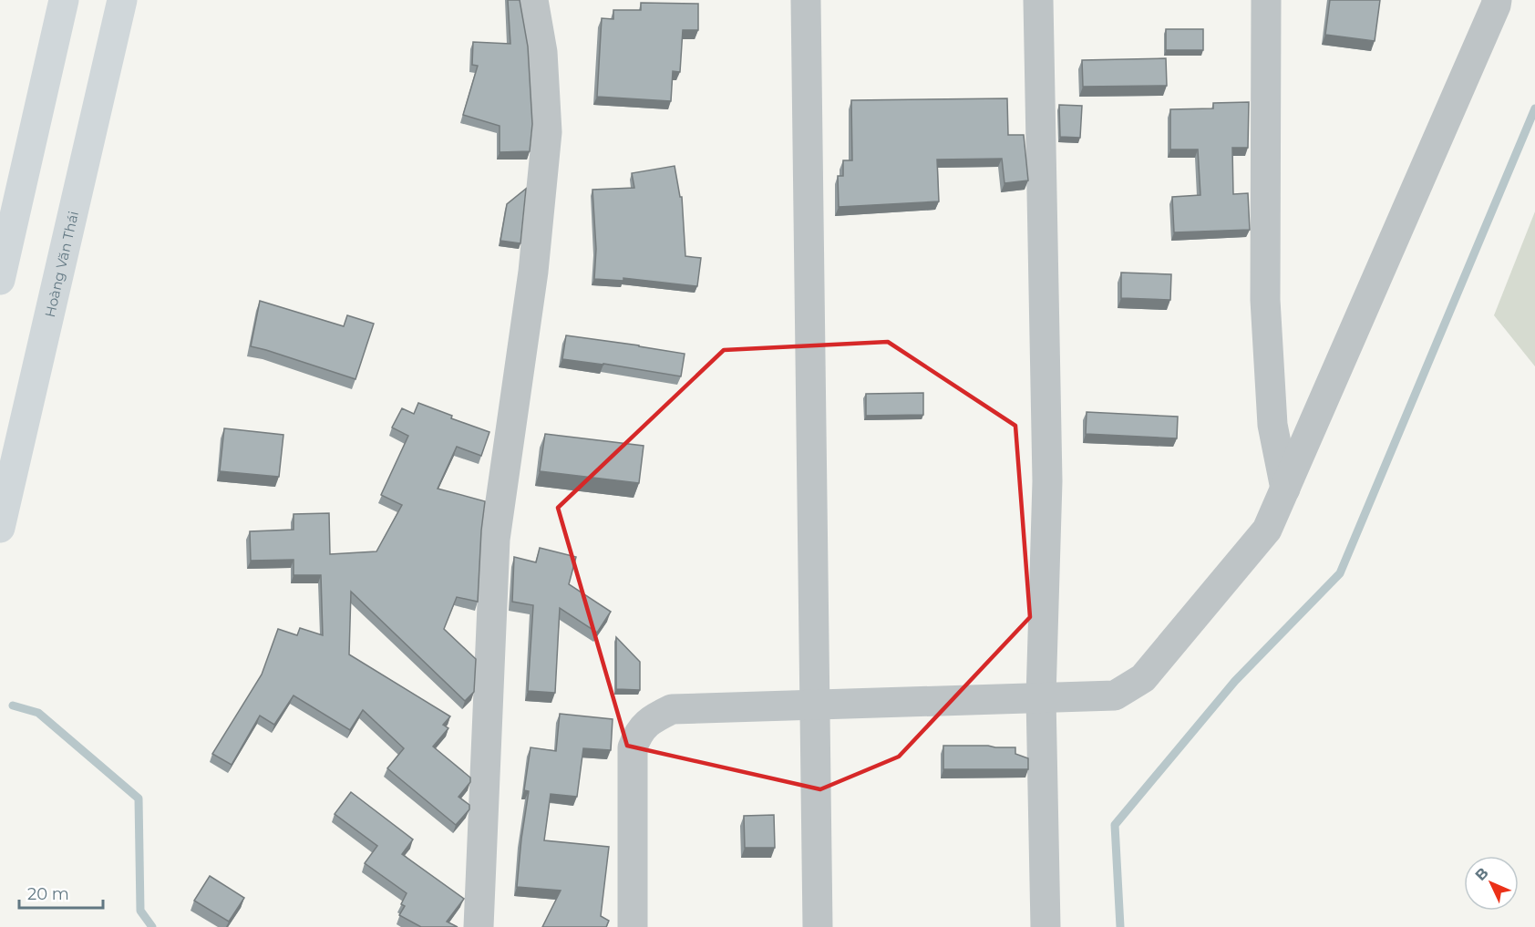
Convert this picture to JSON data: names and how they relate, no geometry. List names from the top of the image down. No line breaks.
{"streets":{"main road":["Hoàng Văn Thái"]},"scale_bar":"20 m","north":"top left"}
